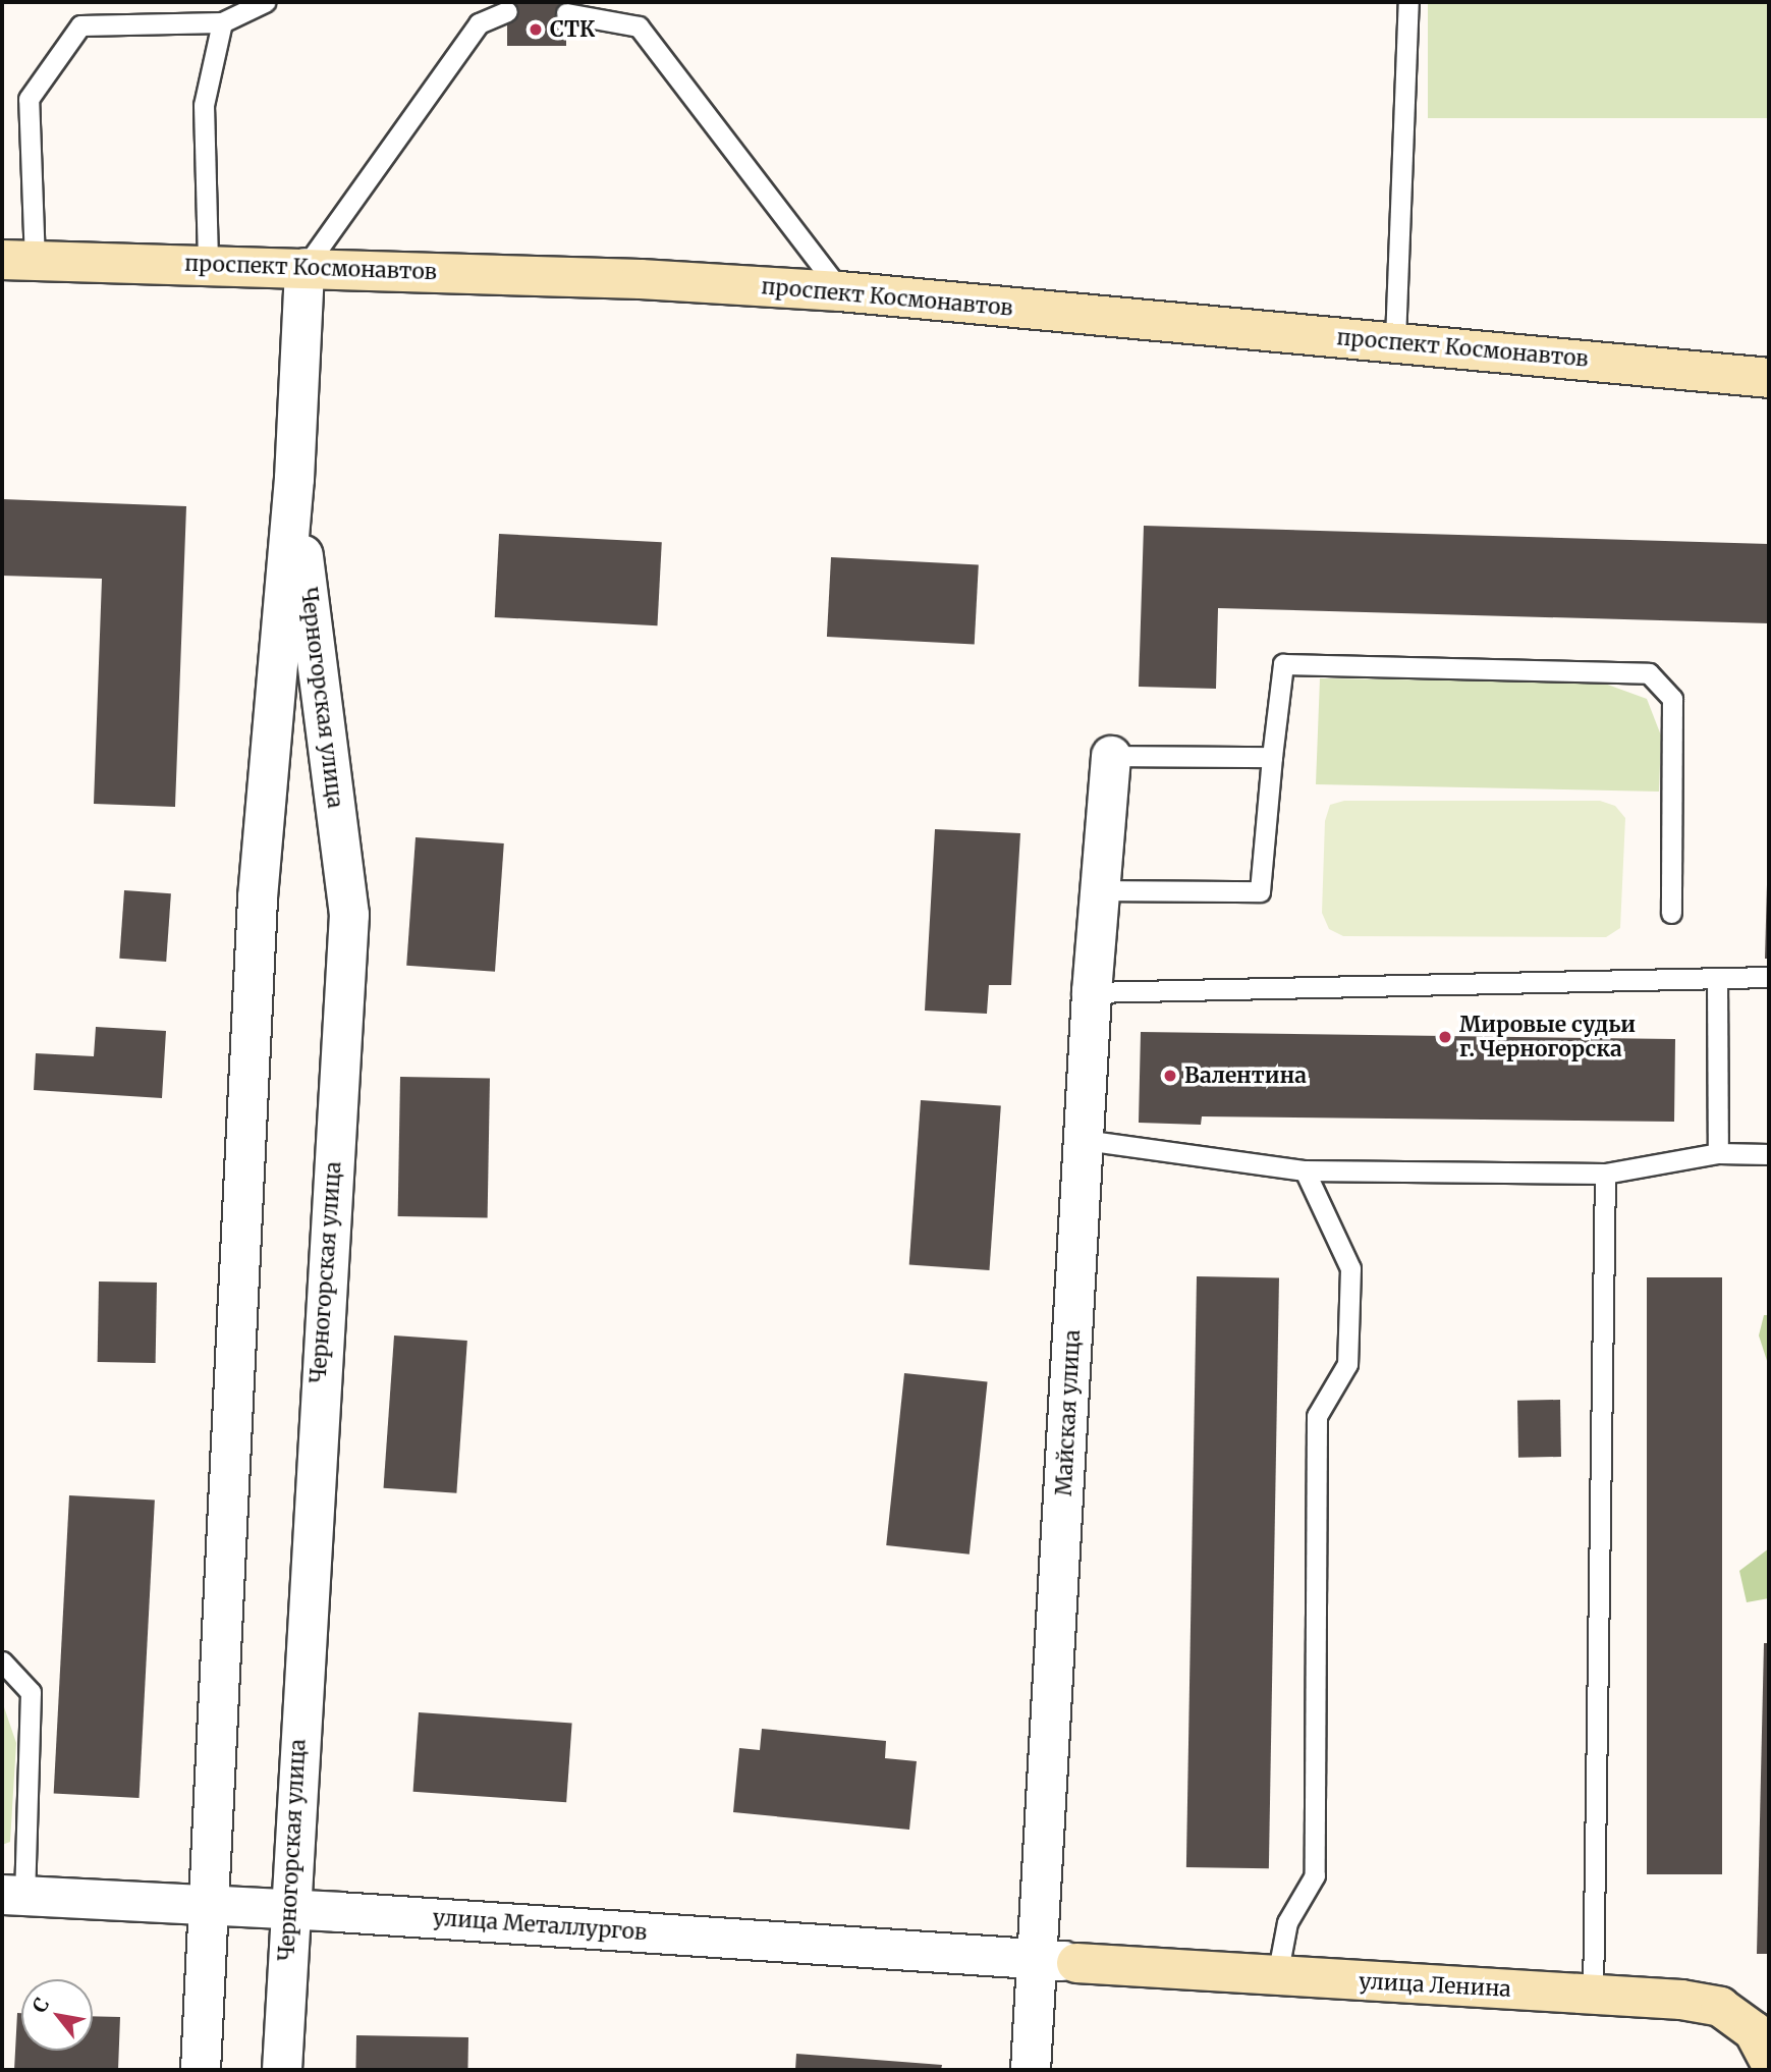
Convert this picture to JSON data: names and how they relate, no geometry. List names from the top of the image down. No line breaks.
{"streets":{"main road":["проспект Космонавтов","улица Ленина"],"street":["Черногорская улица","Майская улица","улица Металлургов"]},"crossings":[["проспект Космонавтов","Черногорская улица"],["Черногорская улица","улица Металлургов"],["Майская улица","улица Металлургов"],["улица Металлургов","улица Ленина"]],"places":["СТК","Мировые судьи г. Черногорска","Валентина"],"north":"top left"}
